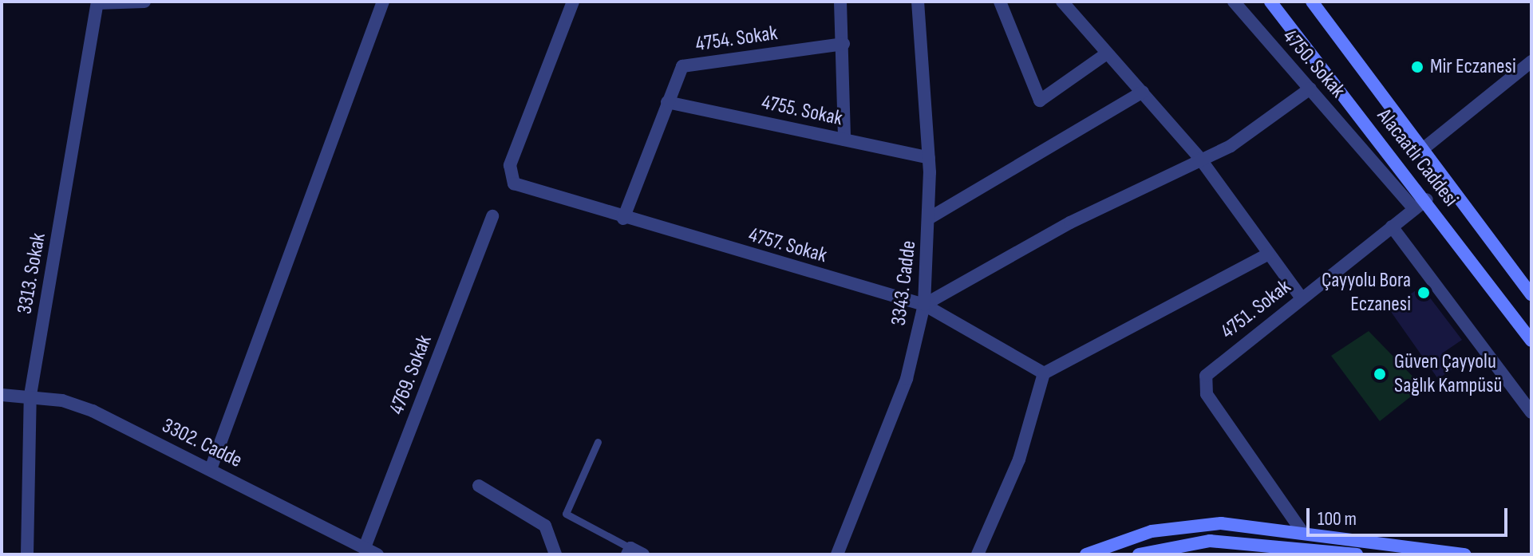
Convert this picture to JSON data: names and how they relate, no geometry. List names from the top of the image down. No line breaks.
{"streets":{"main road":["Alacaatlı Caddesi"],"street":["4754. Sokak","4750. Sokak","4755. Sokak","4757. Sokak","3313. Sokak","3343. Cadde","4751. Sokak","4769. Sokak","3302. Cadde"]},"crossings":[["4754. Sokak","4755. Sokak"],["4754. Sokak","4757. Sokak"],["4750. Sokak","4751. Sokak"],["4755. Sokak","3343. Cadde"],["Alacaatlı Caddesi","4751. Sokak"],["4757. Sokak","3343. Cadde"],["3313. Sokak","3302. Cadde"],["4769. Sokak","3302. Cadde"]],"places":["Mir Eczanesi","Çayyolu Bora Eczanesi","Güven Çayyolu Sağlık Kampüsü"],"scale_bar":"100 m"}
